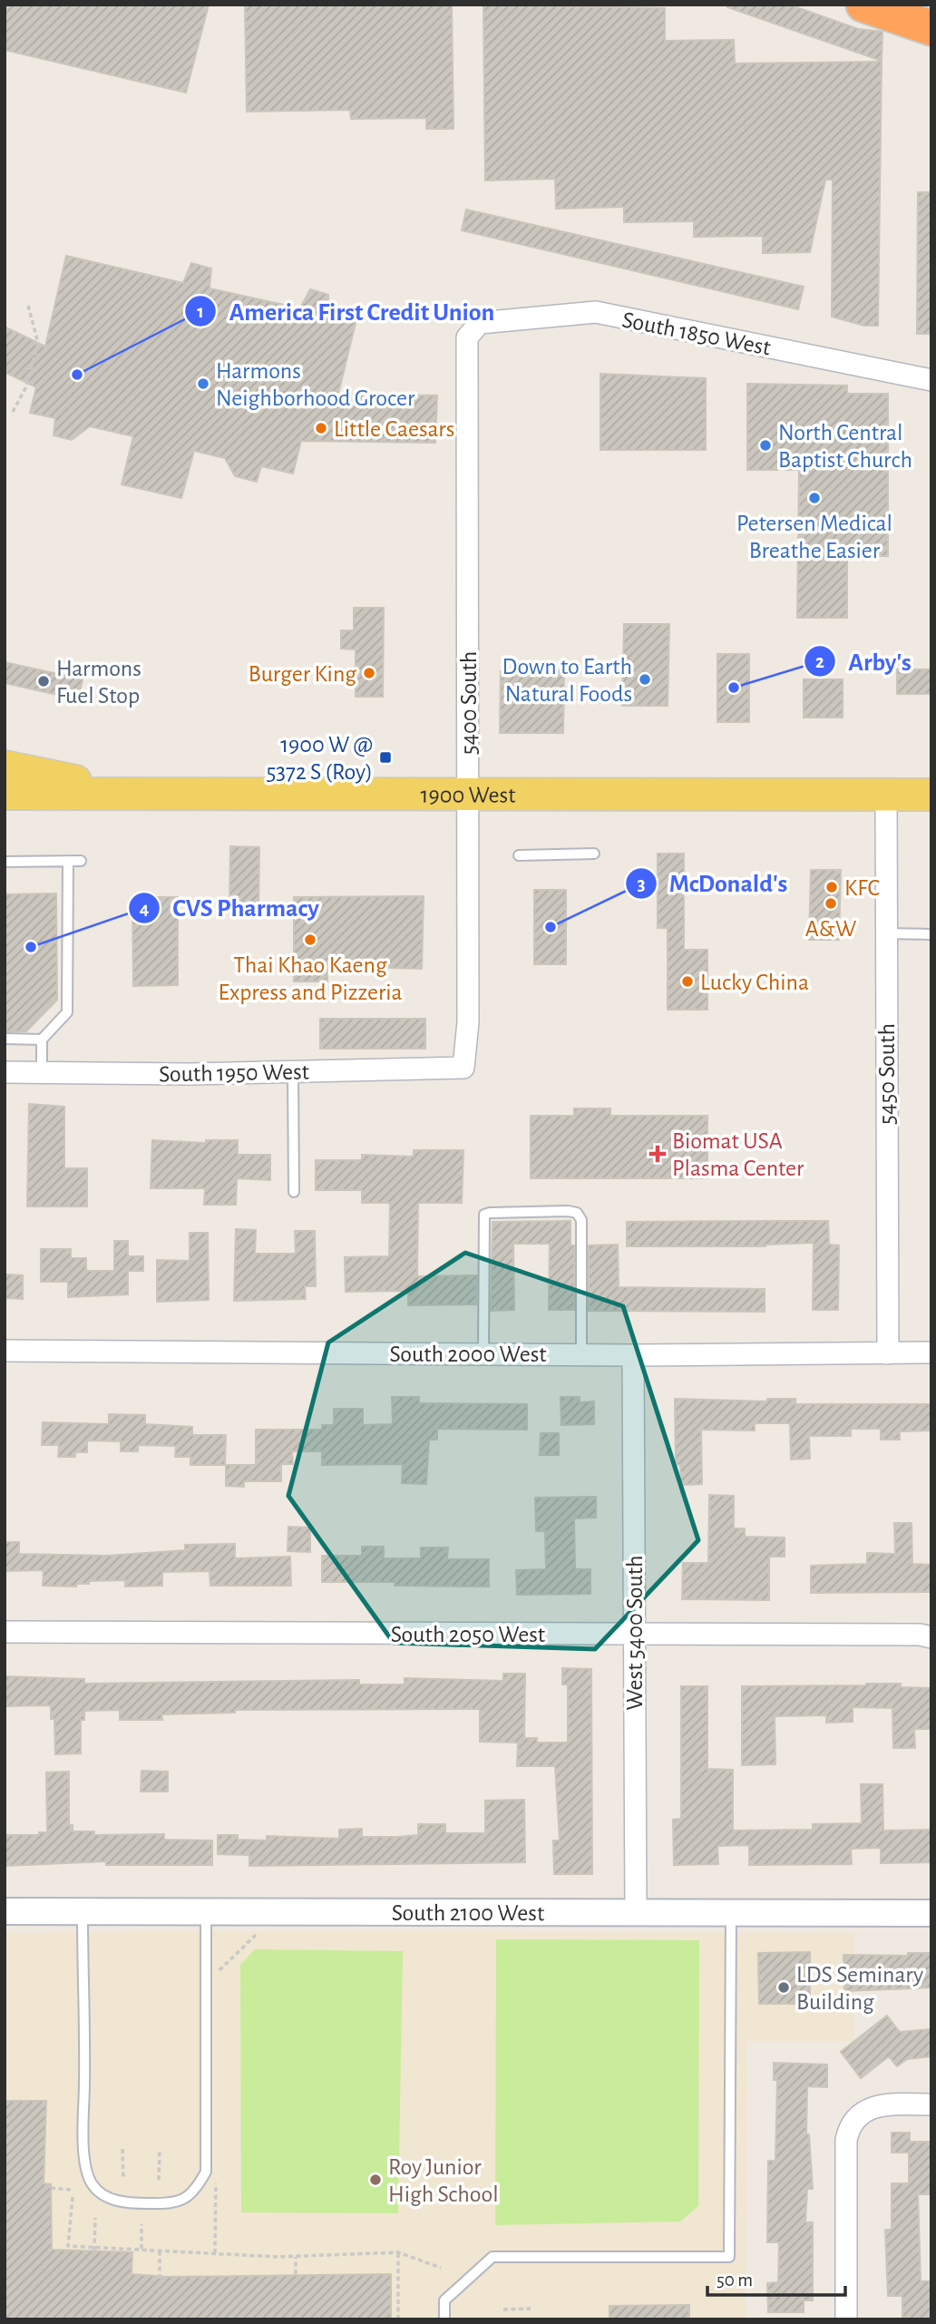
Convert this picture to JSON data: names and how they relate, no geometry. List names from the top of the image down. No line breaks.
{"streets":{"main road":["1900 West"],"street":["South 1850 West","5400 South","South 1950 West","5450 South","South 2000 West","West 5400 South","South 2050 West","South 2100 West"]},"crossings":[["South 1850 West","5400 South"],["5400 South","1900 West"],["5400 South","South 1950 West"],["1900 West","5450 South"],["5450 South","South 2000 West"],["South 2000 West","West 5400 South"],["West 5400 South","South 2050 West"],["West 5400 South","South 2100 West"]],"places":{"other":["America First Credit Union","Harmons Neighborhood Grocer","Little Caesars","North Central Baptist Church","Petersen Medical Breathe Easier","Burger King","Down to Earth Natural Foods","Harmons Fuel Stop","Arby's","KFC","A&W","McDonald's","Thai Khao Kaeng Express and Pizzeria","CVS Pharmacy","Lucky China","LDS Seminary Building","Roy Junior High School"],"transit":["1900 W @ 5372 S (Roy)"],"health":["Biomat USA Plasma Center"]},"scale_bar":"50 m"}
